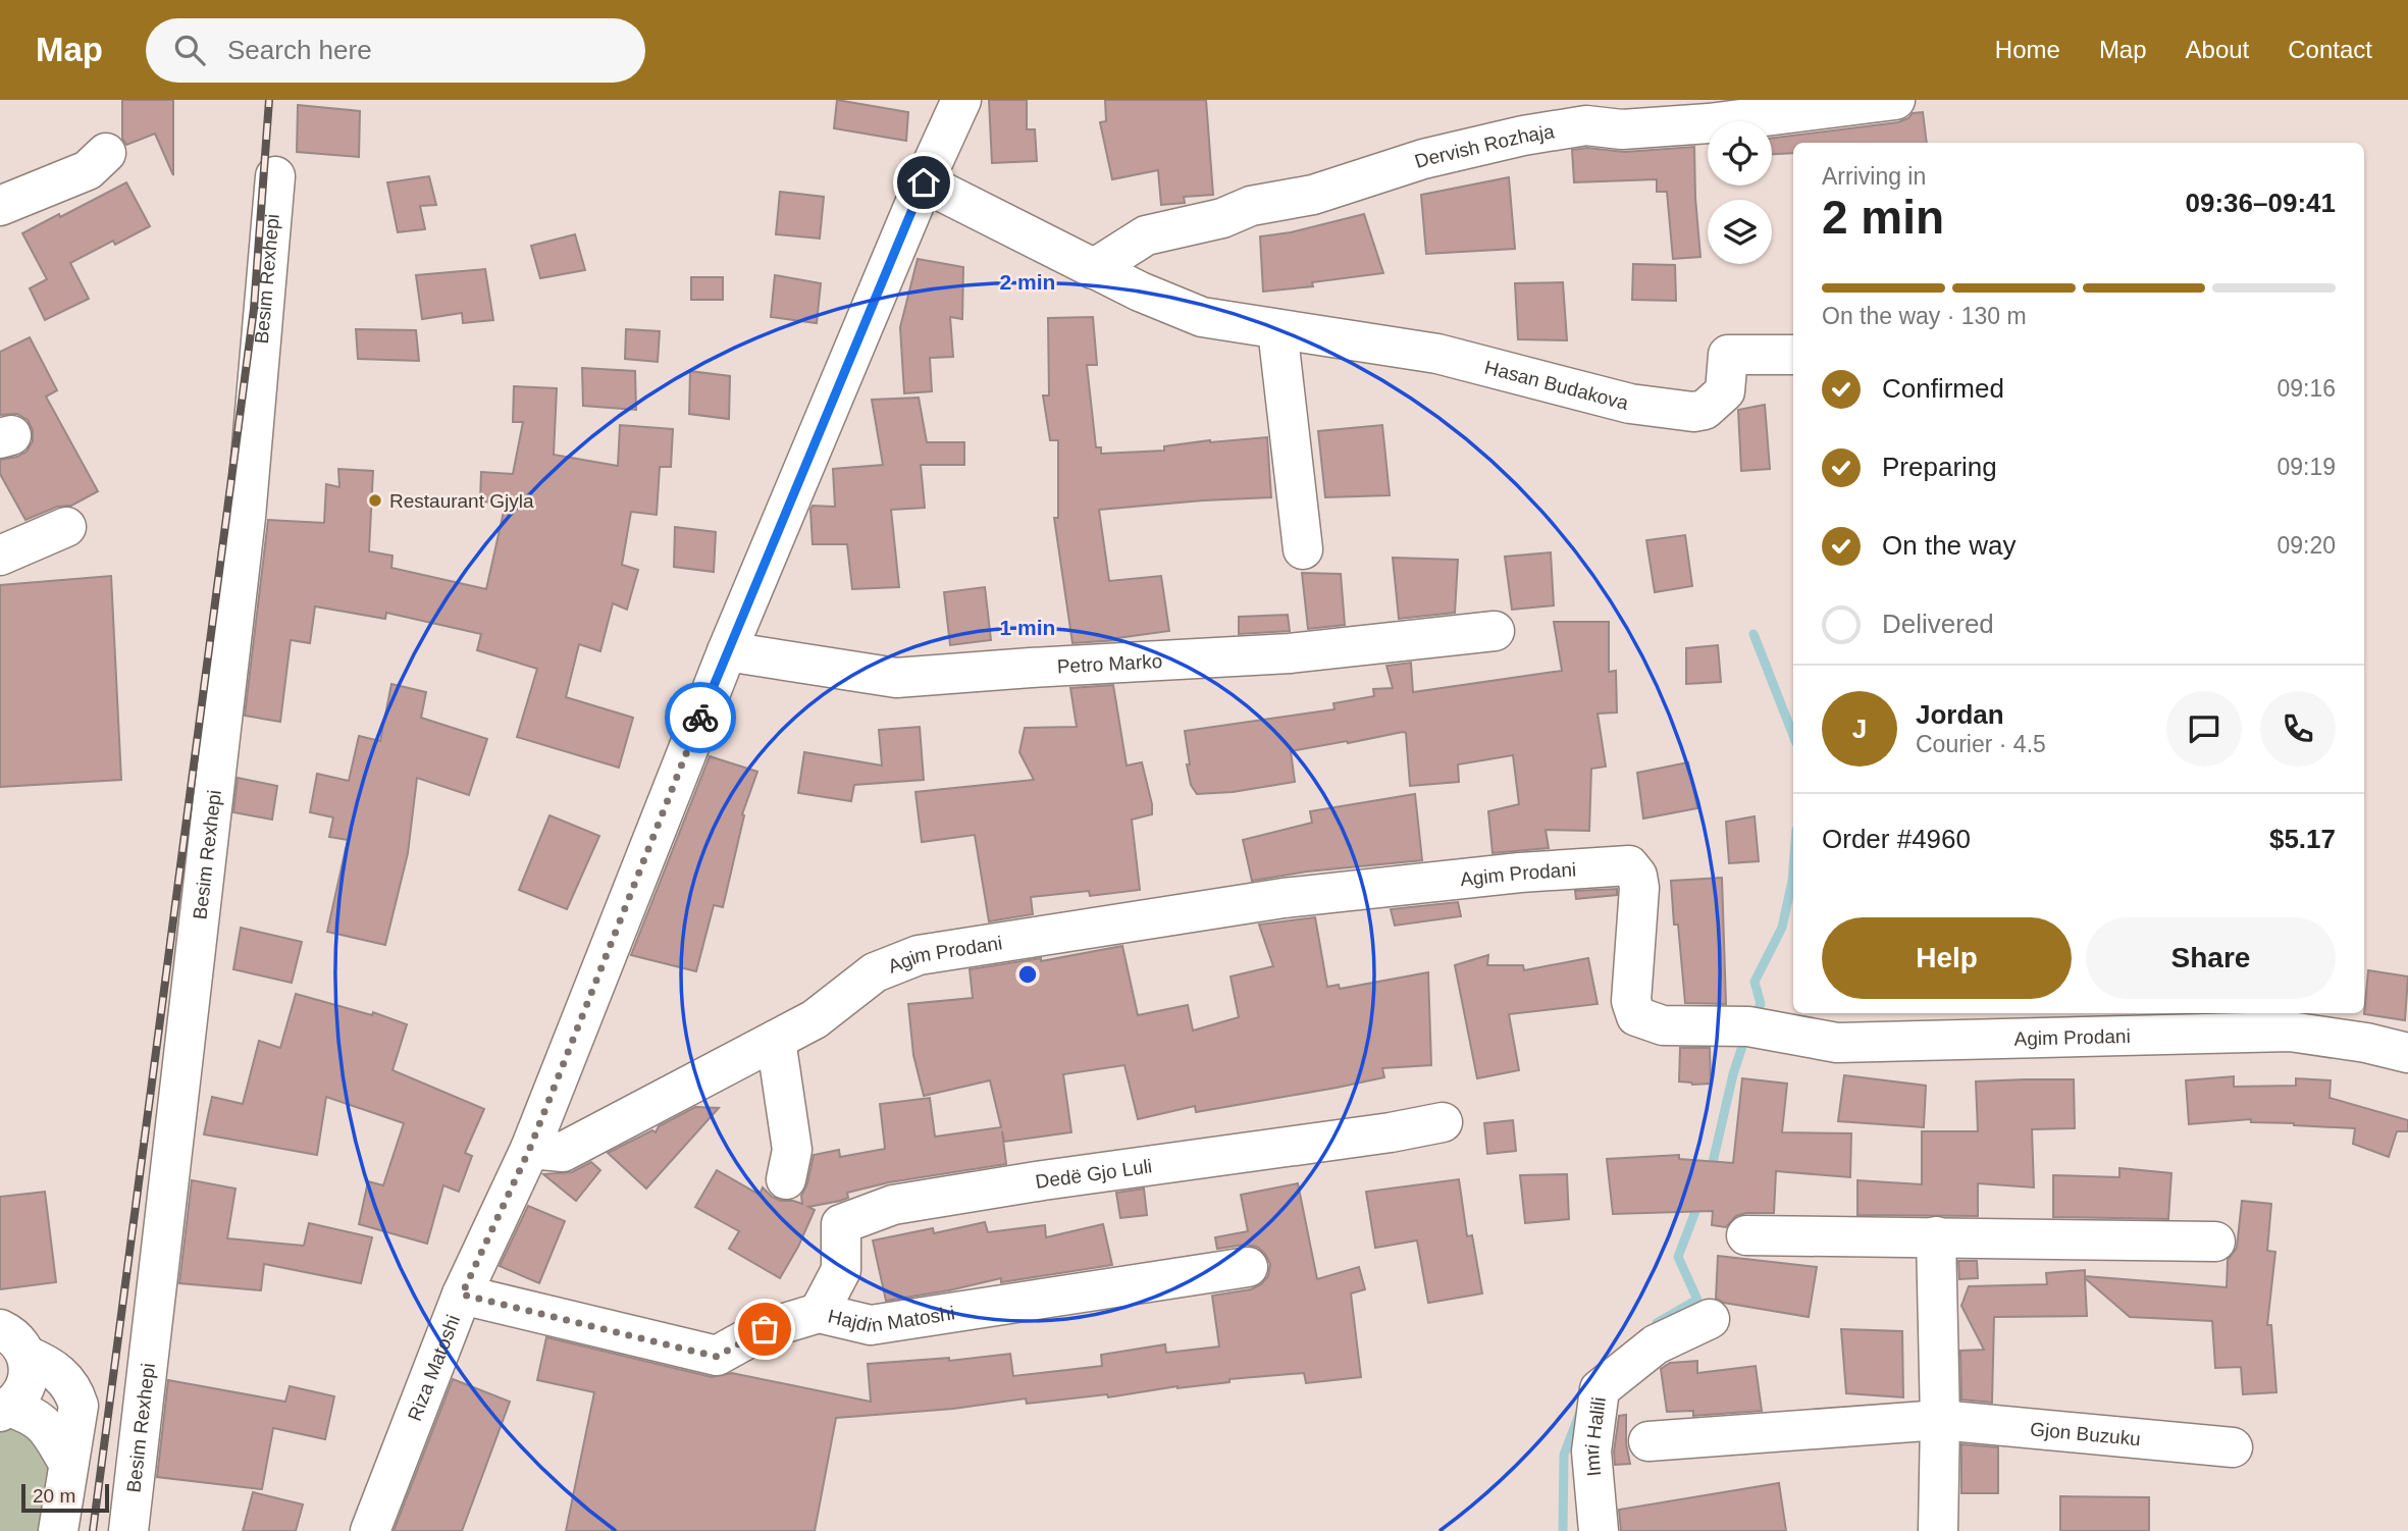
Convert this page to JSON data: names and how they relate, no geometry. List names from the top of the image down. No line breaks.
{"streets":{"street":["Dervish Rozhaja","Besim Rexhepi","Hasan Budakova","Petro Marko","Agim Prodani","Dedë Gjo Luli","Hajdin Matoshi","Riza Matoshi","Gjon Buzuku","Imri Halili"]},"crossings":[["Dervish Rozhaja","Hasan Budakova"],["Hasan Budakova","Riza Matoshi"],["Petro Marko","Riza Matoshi"],["Agim Prodani","Riza Matoshi"],["Dedë Gjo Luli","Hajdin Matoshi"],["Hajdin Matoshi","Riza Matoshi"]],"places":["Restaurant Gjyla"],"scale_bar":"20 m","page":{"header":"Map","search":"Search here","nav":["Home","Map","About","Contact"],"heading":["2 min","Arriving in","09:36–09:41"],"panel":["Jordan","Courier · 4.5","Order #4960","$5.17"],"bar":"On the way · 130 m","list":[["Confirmed","09:16"],["Preparing","09:19"],["On the way","09:20"],"Delivered"],"round":"J","buttons":["Help","Share"],"scale":"20 m"},"rings":["2 min","1 min"]}
